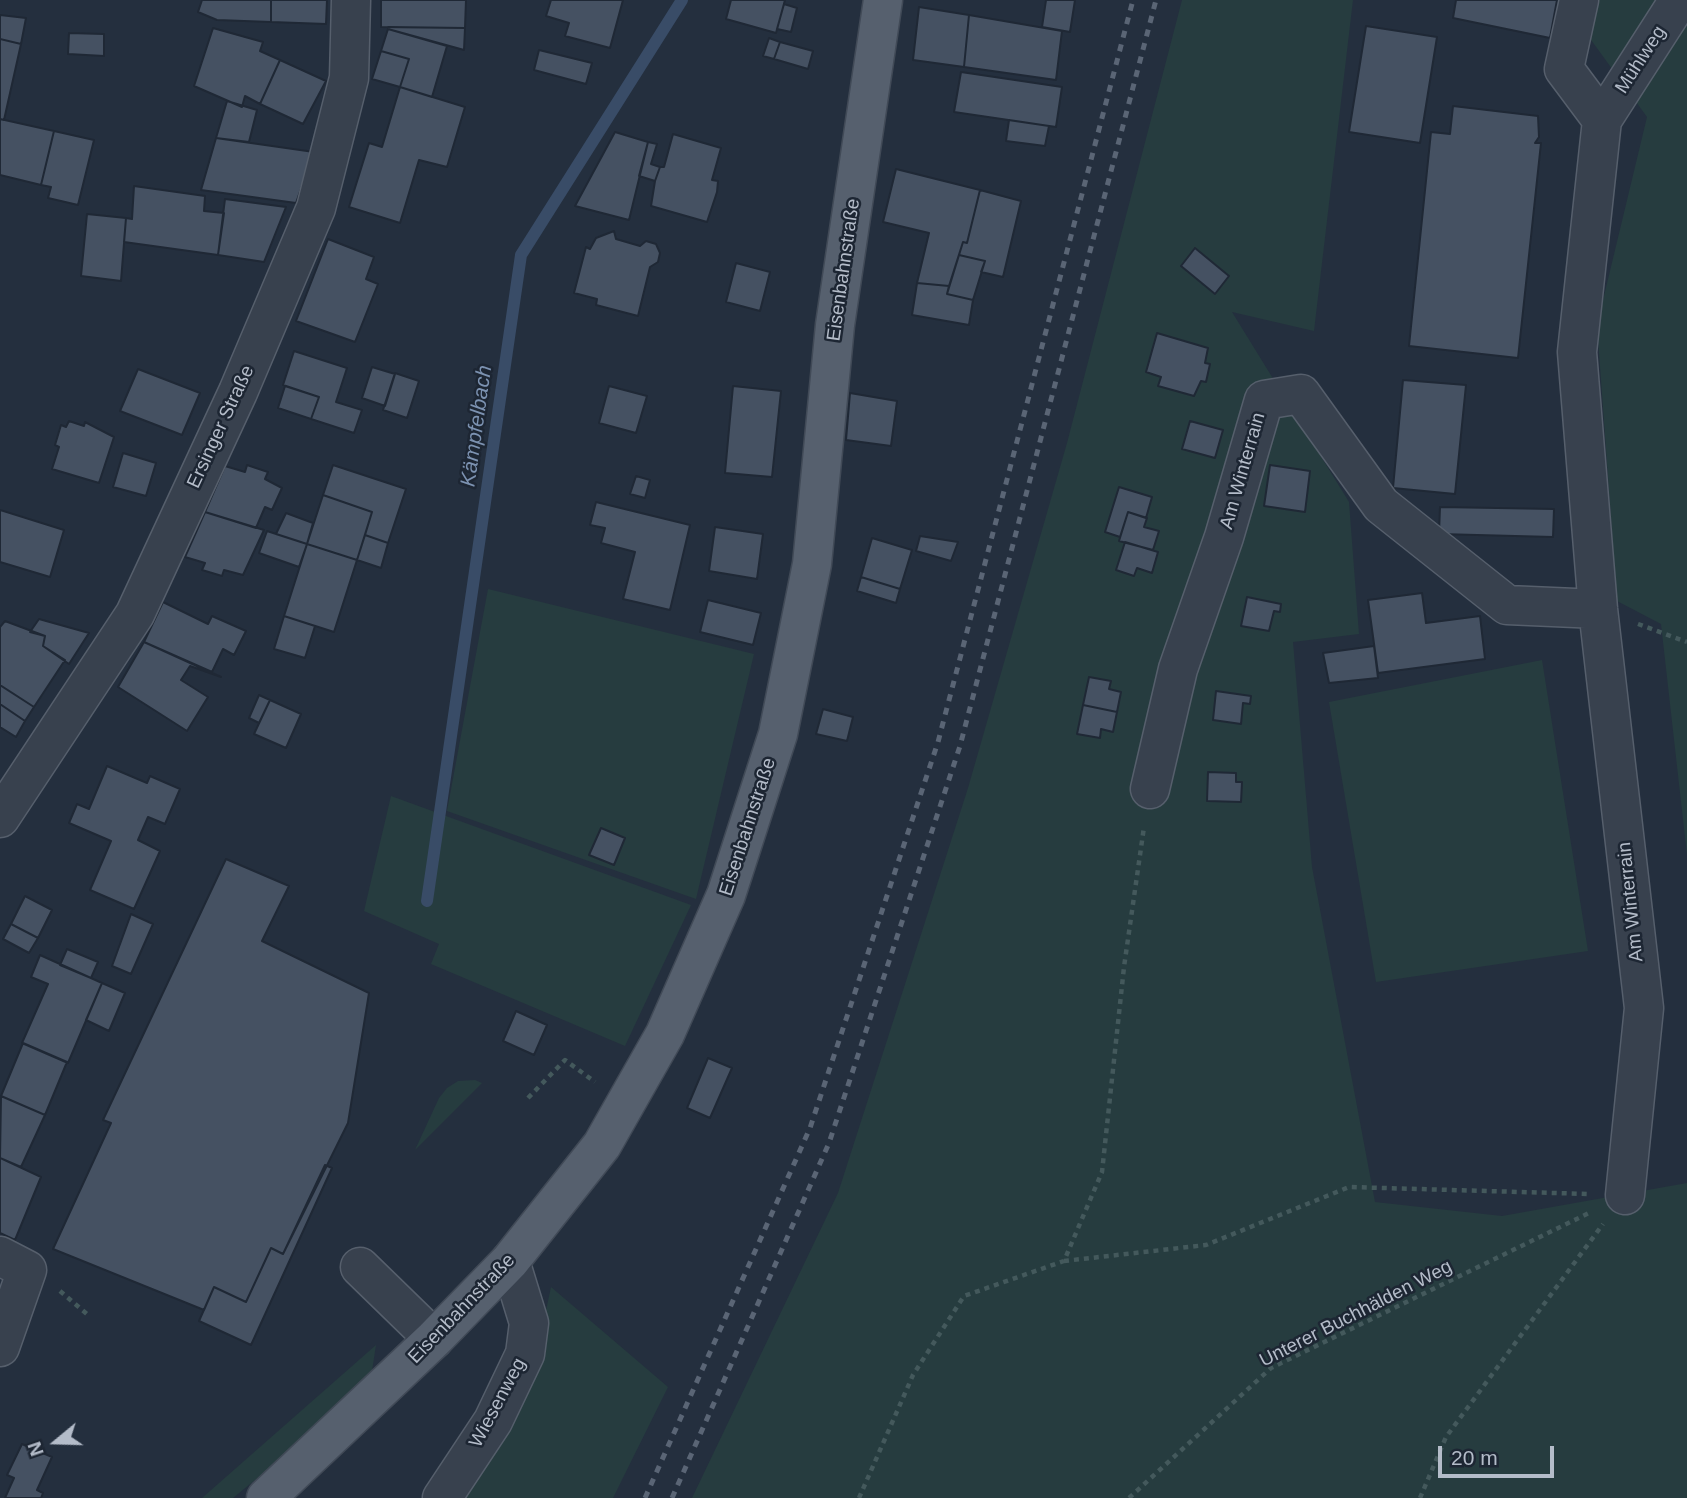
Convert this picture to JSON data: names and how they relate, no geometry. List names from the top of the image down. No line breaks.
{"streets":{"main road":["Eisenbahnstraße"],"street":["Mühlweg","Ersinger Straße","Am Winterrain","Wiesenweg"],"path":["Unterer Buchhälden Weg"]},"crossings":[["Mühlweg","Am Winterrain"],["Eisenbahnstraße","Wiesenweg"],["Am Winterrain","Unterer Buchhälden Weg"]],"water":["Kämpfelbach"],"scale_bar":"20 m","north":"left"}
